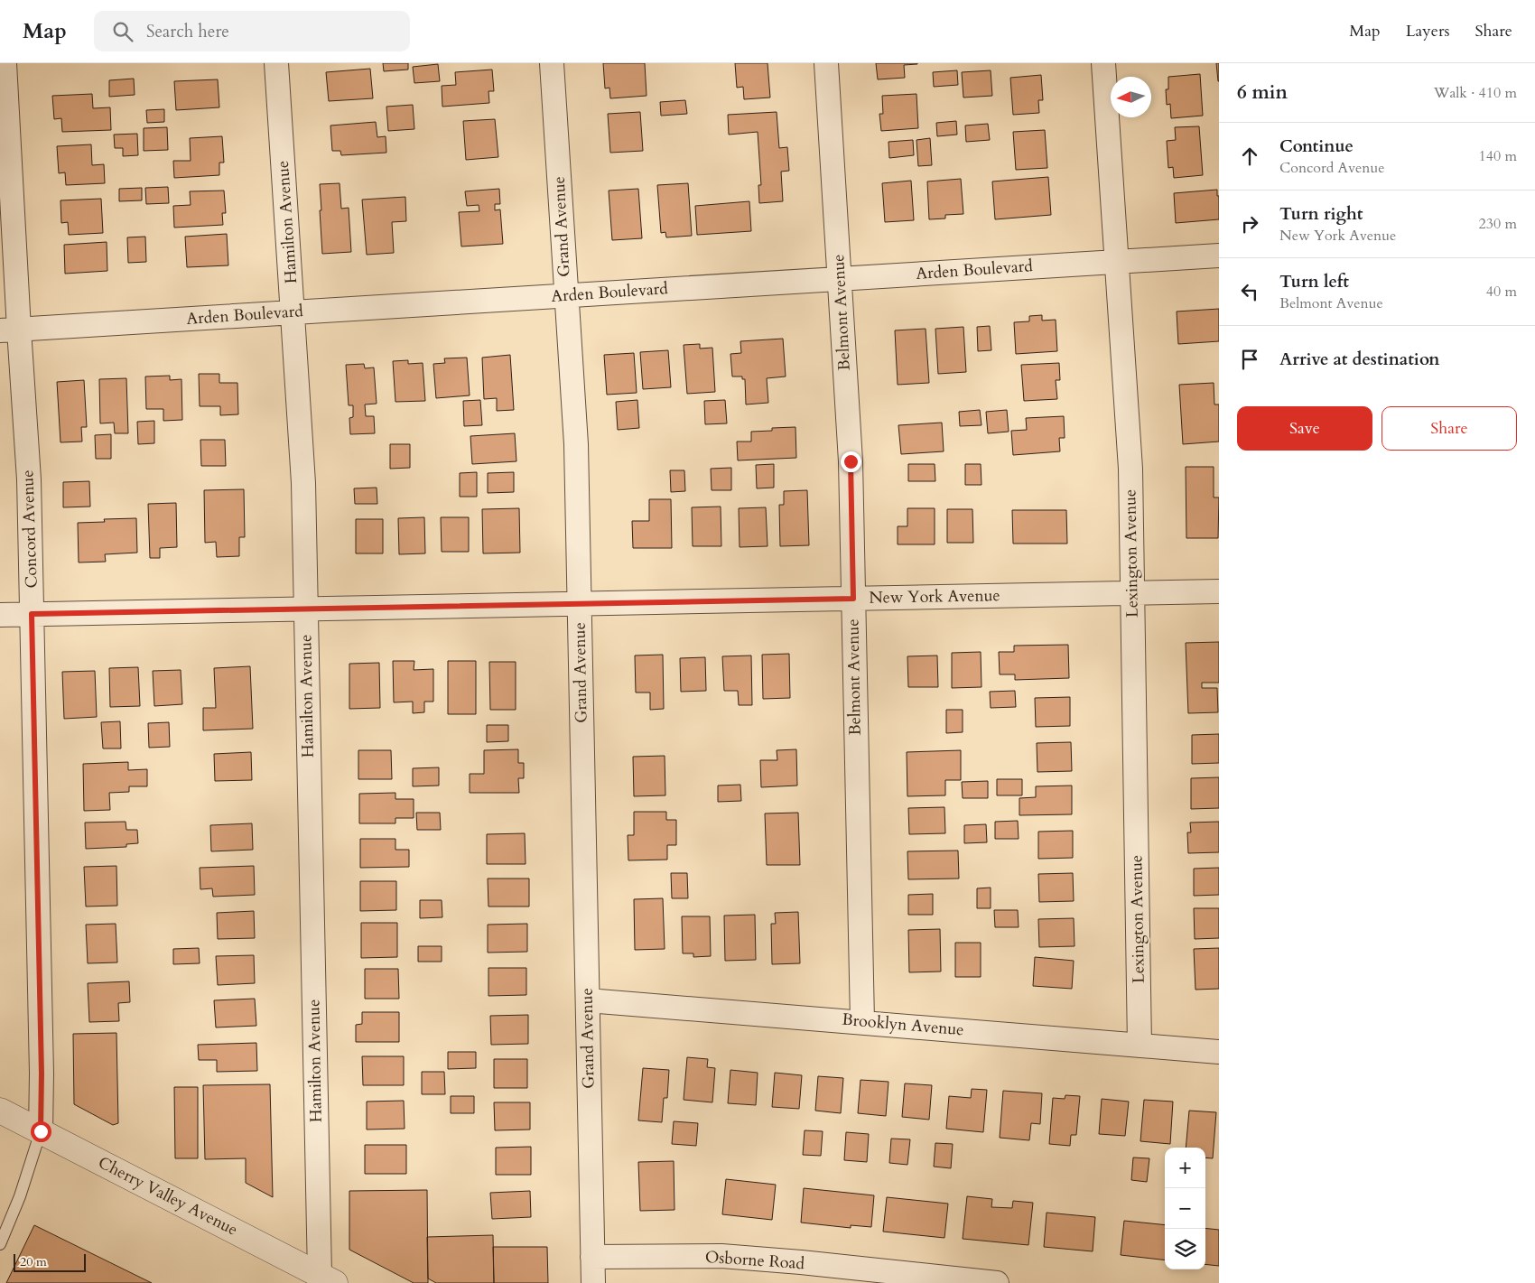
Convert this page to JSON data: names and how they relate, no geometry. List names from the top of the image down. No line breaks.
{"streets":{"street":["Hamilton Avenue","Grand Avenue","Arden Boulevard","Belmont Avenue","Concord Avenue","Lexington Avenue","New York Avenue","Brooklyn Avenue","Cherry Valley Avenue","Osborne Road"]},"crossings":[["Hamilton Avenue","Arden Boulevard"],["Hamilton Avenue","New York Avenue"],["Hamilton Avenue","Cherry Valley Avenue"],["Grand Avenue","Arden Boulevard"],["Grand Avenue","New York Avenue"],["Grand Avenue","Brooklyn Avenue"],["Grand Avenue","Osborne Road"],["Arden Boulevard","Belmont Avenue"],["Arden Boulevard","Concord Avenue"],["Arden Boulevard","Lexington Avenue"],["Belmont Avenue","New York Avenue"],["Belmont Avenue","Brooklyn Avenue"],["Concord Avenue","New York Avenue"],["Concord Avenue","Cherry Valley Avenue"],["Lexington Avenue","New York Avenue"],["Lexington Avenue","Brooklyn Avenue"]],"scale_bar":"20 m","north":"left","page":{"header":"Map","search":"Search here","nav":["Map","Layers","Share"],"heading":["6 min","Walk · 410 m"],"list":[["Continue","Concord Avenue","140 m"],["Turn right","New York Avenue","230 m"],["Turn left","Belmont Avenue","40 m"],"Arrive at destination"],"buttons":["Save","Share"],"map_buttons":["+","−"],"scale":"20 m"}}
